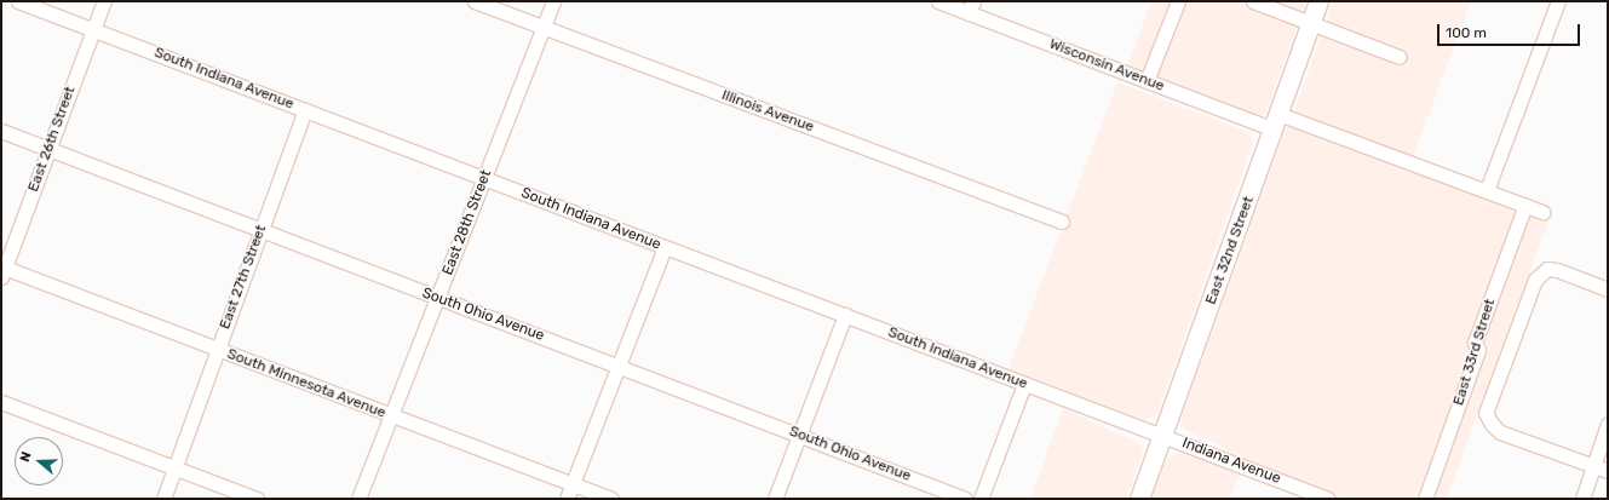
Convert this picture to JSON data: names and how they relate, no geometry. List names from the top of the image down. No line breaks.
{"streets":{"main road":["East 32nd Street"],"street":["Wisconsin Avenue","South Indiana Avenue","Illinois Avenue","East 26th Street","East 28th Street","East 27th Street","South Ohio Avenue","East 33rd Street","South Minnesota Avenue","Indiana Avenue"]},"crossings":[["Wisconsin Avenue","East 32nd Street"],["Wisconsin Avenue","East 33rd Street"],["South Indiana Avenue","East 26th Street"],["South Indiana Avenue","East 28th Street"],["South Indiana Avenue","East 32nd Street"],["South Indiana Avenue","East 27th Street"],["South Indiana Avenue","Indiana Avenue"],["Illinois Avenue","East 28th Street"],["East 26th Street","South Ohio Avenue"],["East 26th Street","South Minnesota Avenue"],["East 28th Street","South Ohio Avenue"],["East 28th Street","South Minnesota Avenue"],["East 32nd Street","Indiana Avenue"],["East 27th Street","South Ohio Avenue"],["East 27th Street","South Minnesota Avenue"]],"scale_bar":"100 m","north":"left"}
